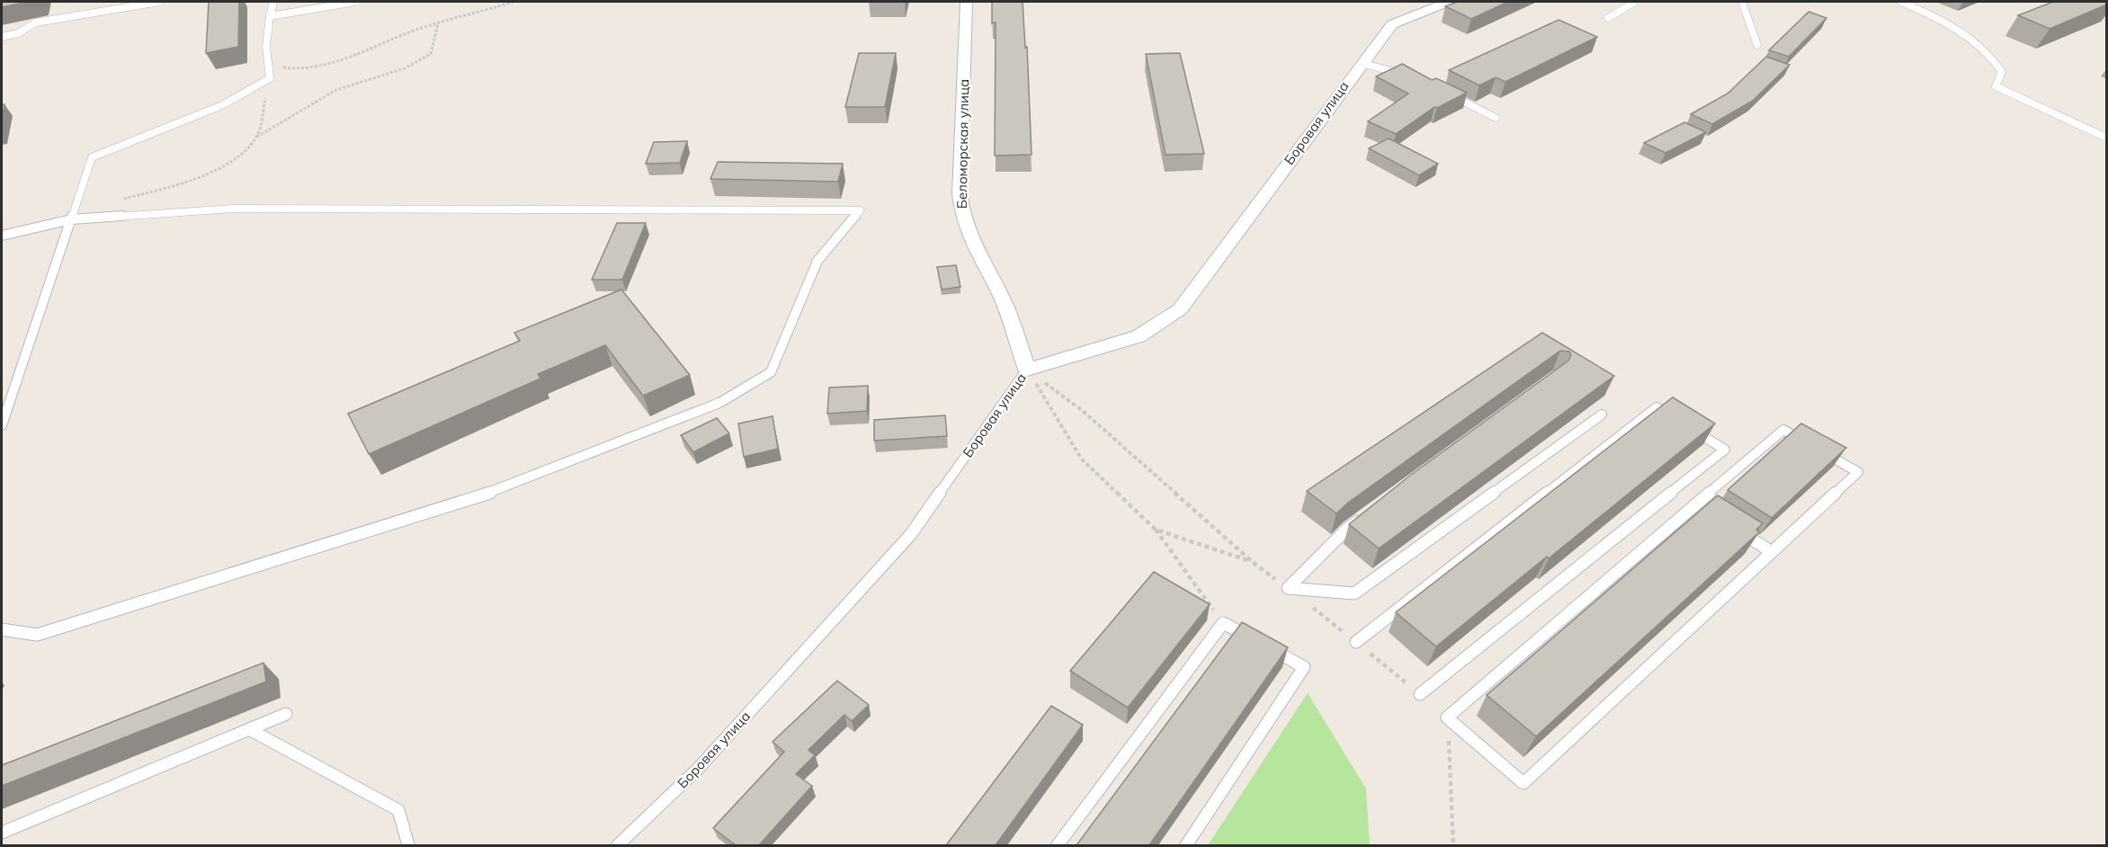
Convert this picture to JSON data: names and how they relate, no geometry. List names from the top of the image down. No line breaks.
{"streets":{"street":["Боровая улица","Беломорская улица"]},"crossings":[["Боровая улица","Беломорская улица"]]}
